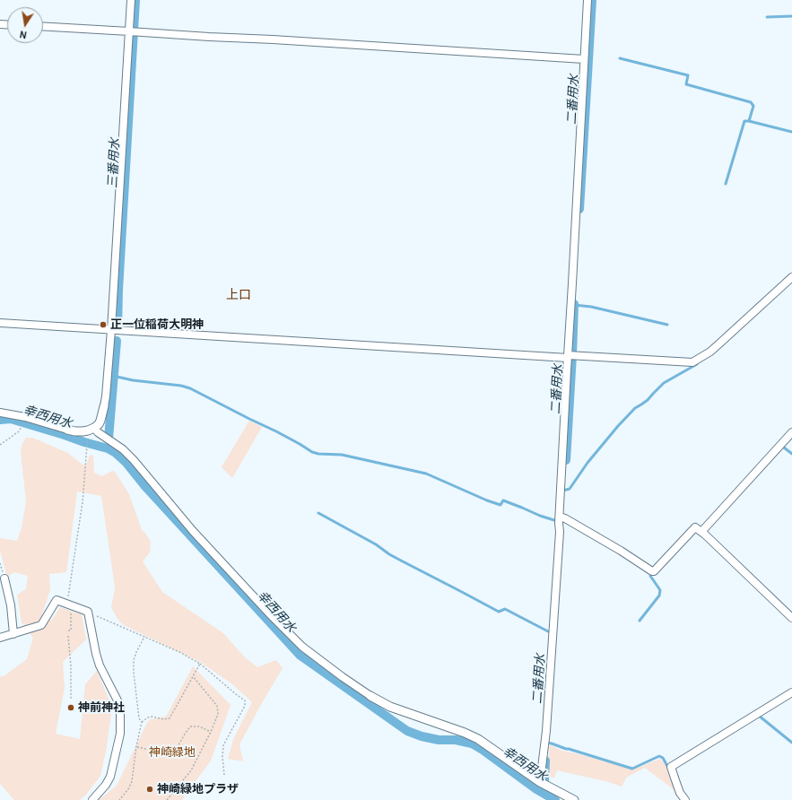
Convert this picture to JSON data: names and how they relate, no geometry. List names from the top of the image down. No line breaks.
{"districts":["上口"],"water":["二番用水","三番用水","幸西用水"],"parks":["神崎緑地"],"places":["正一位稲荷大明神","神前神社","神崎緑地プラザ"],"north":"bottom"}
